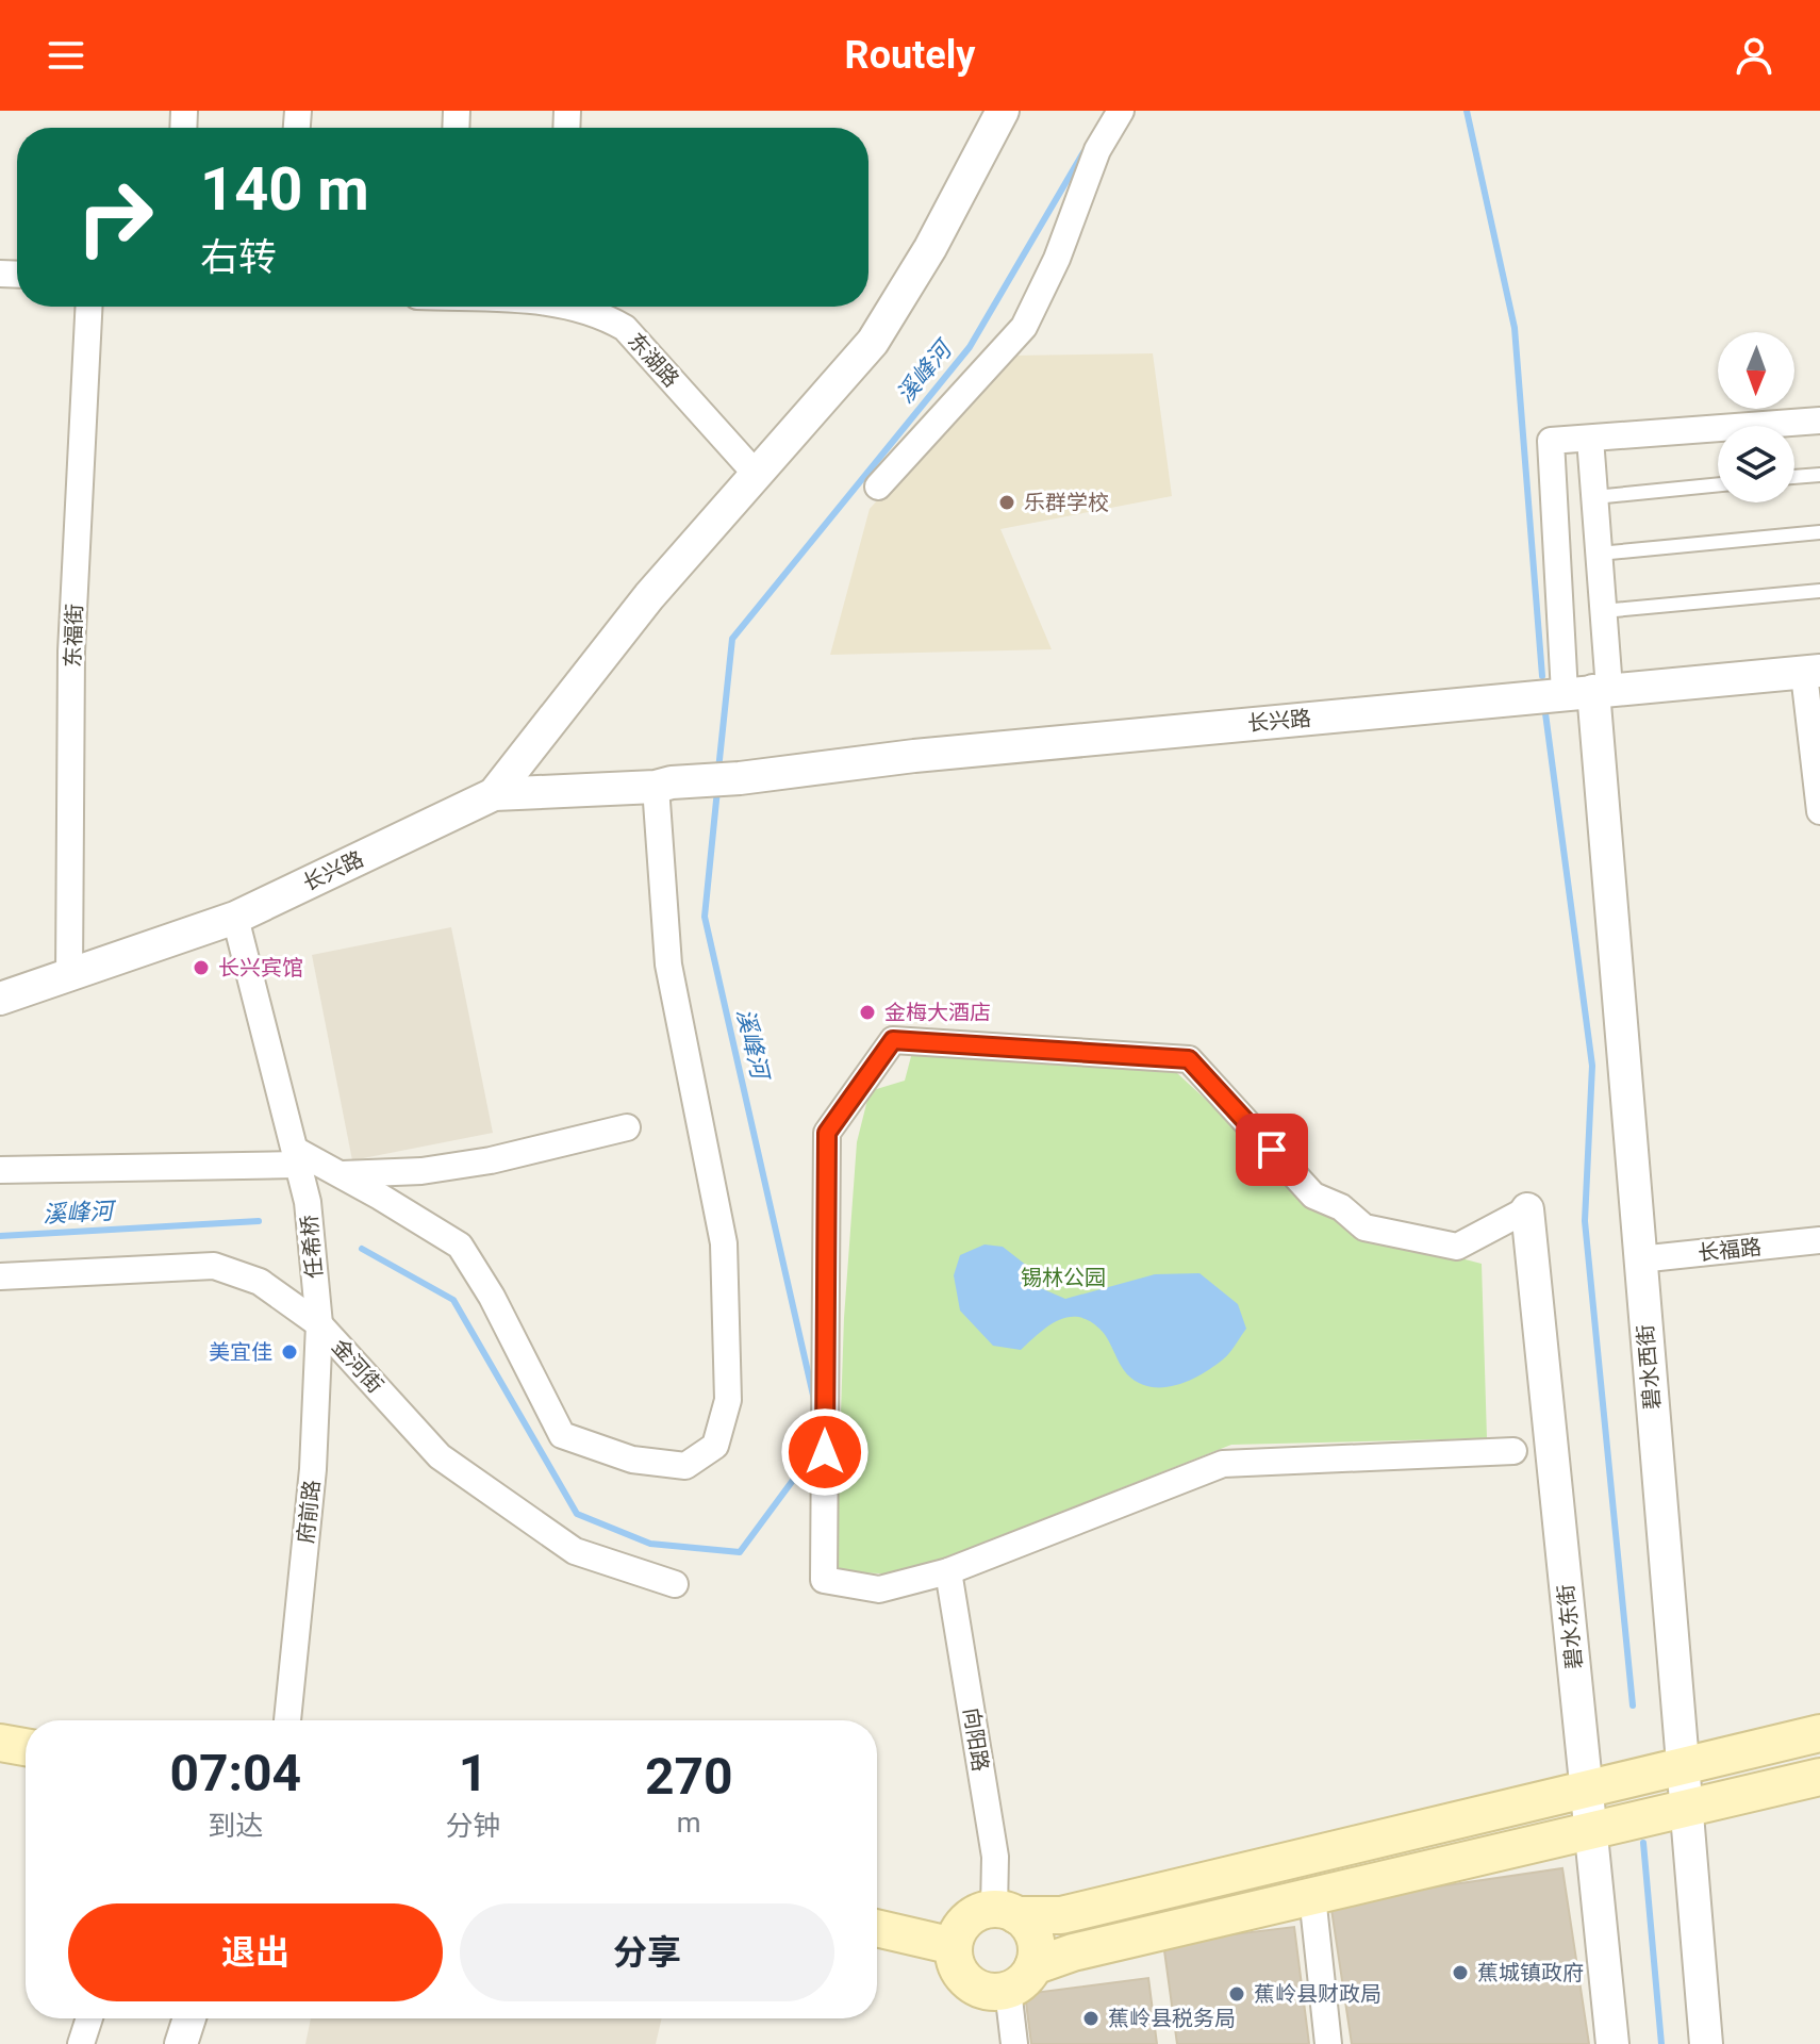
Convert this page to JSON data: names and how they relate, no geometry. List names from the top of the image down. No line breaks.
{"streets":{"street":["东湖路","东福街","长兴路","任希桥","长福路","金河街","碧水西街","府前路","碧水东街","向阳路"]},"crossings":[["东福街","长兴路"],["长兴路","碧水西街"],["任希桥","府前路"],["长福路","碧水西街"],["金河街","府前路"]],"water":["溪峰河"],"parks":["锡林公园"],"places":["乐群学校","长兴宾馆","金梅大酒店","美宜佳","蕉城镇政府","蕉岭县财政局","蕉岭县税务局"],"north":"bottom","page":{"header":"Routely","turn":["140 m","右转"],"eta":["07:04","到达","1","分钟","270","m"],"buttons":["退出","分享"]}}
